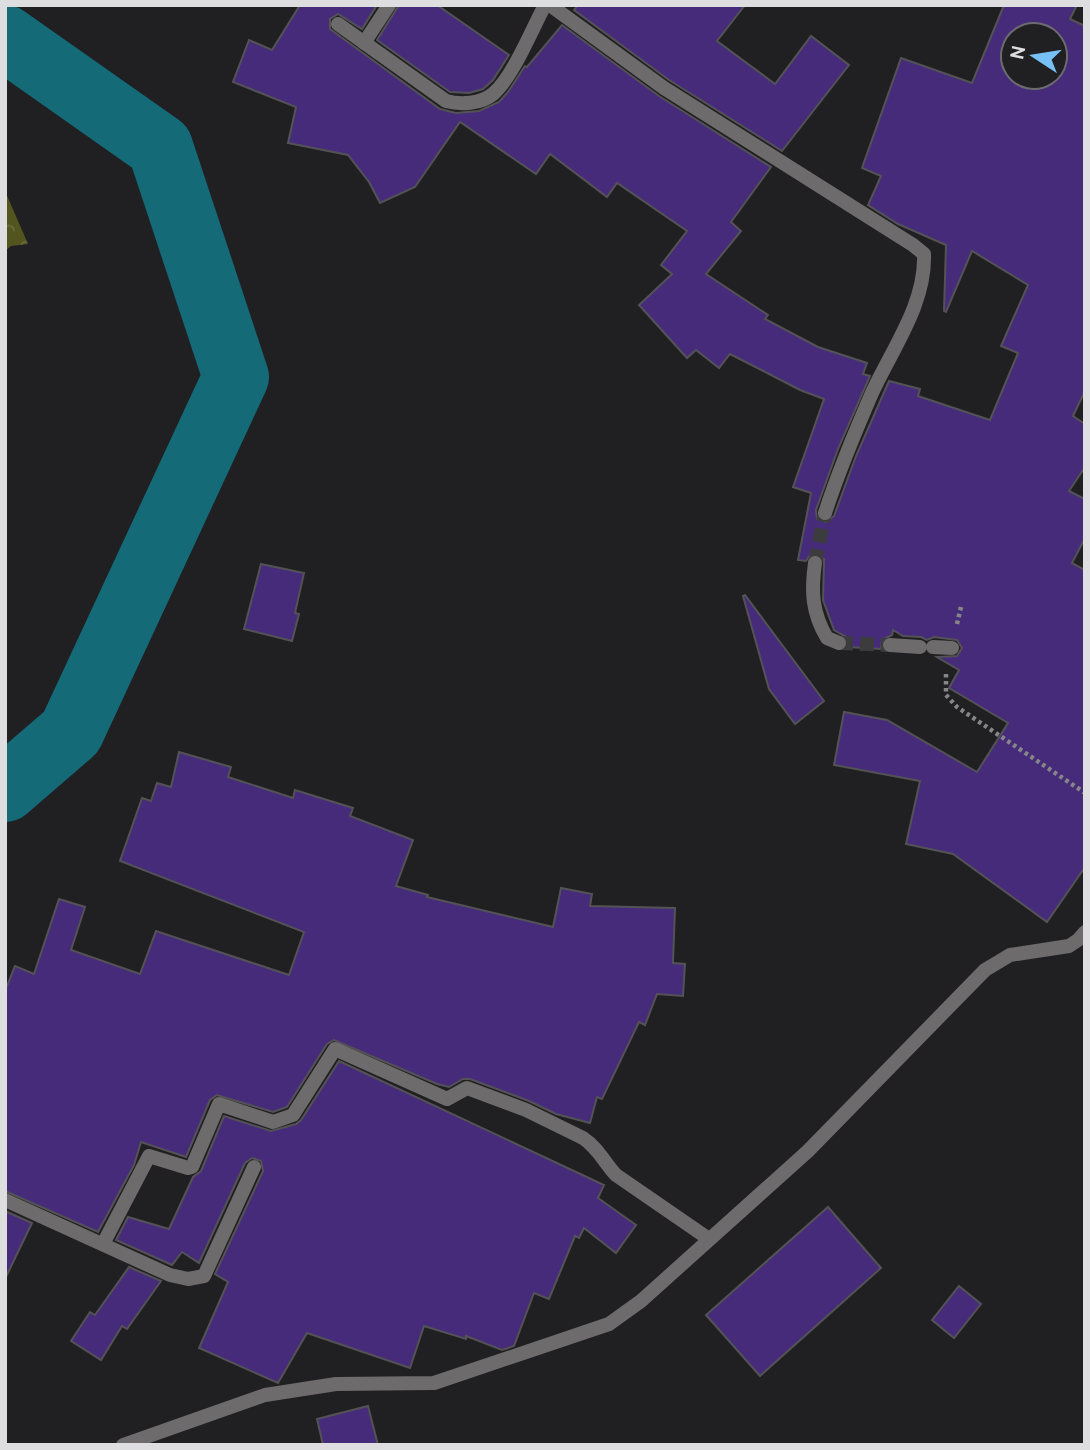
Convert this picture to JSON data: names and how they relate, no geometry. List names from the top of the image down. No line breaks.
{"north":"left"}
